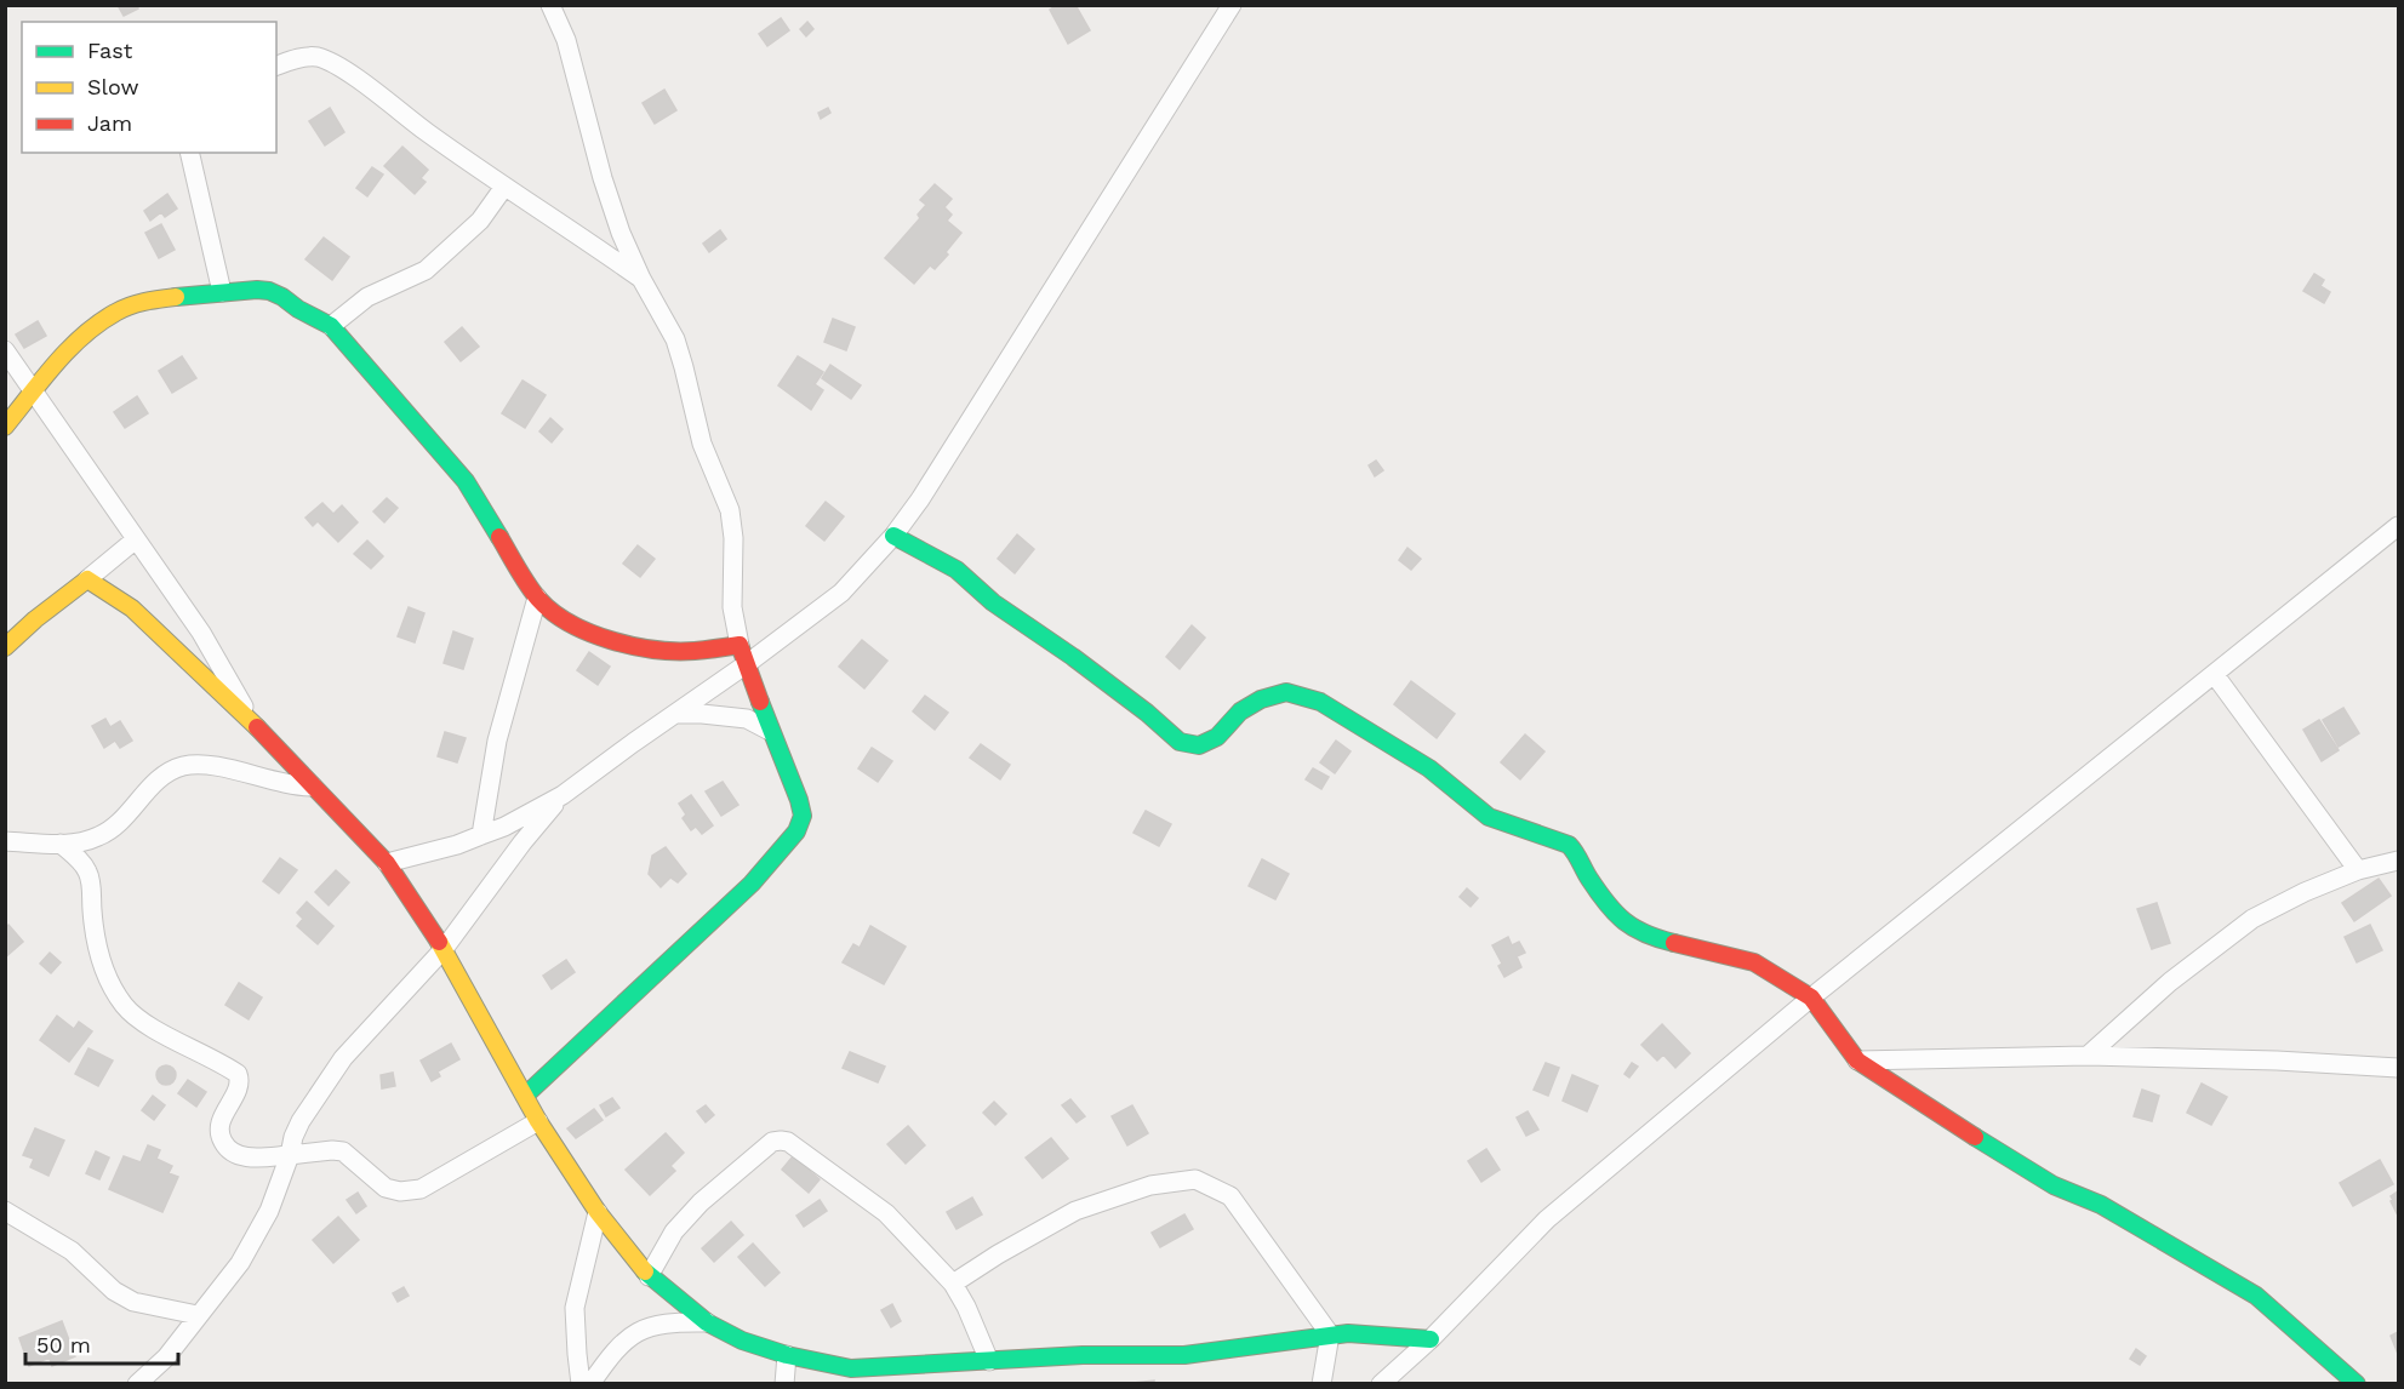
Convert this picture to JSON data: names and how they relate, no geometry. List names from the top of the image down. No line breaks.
{"legend":["Fast","Slow","Jam"],"scale_bar":"50 m"}
